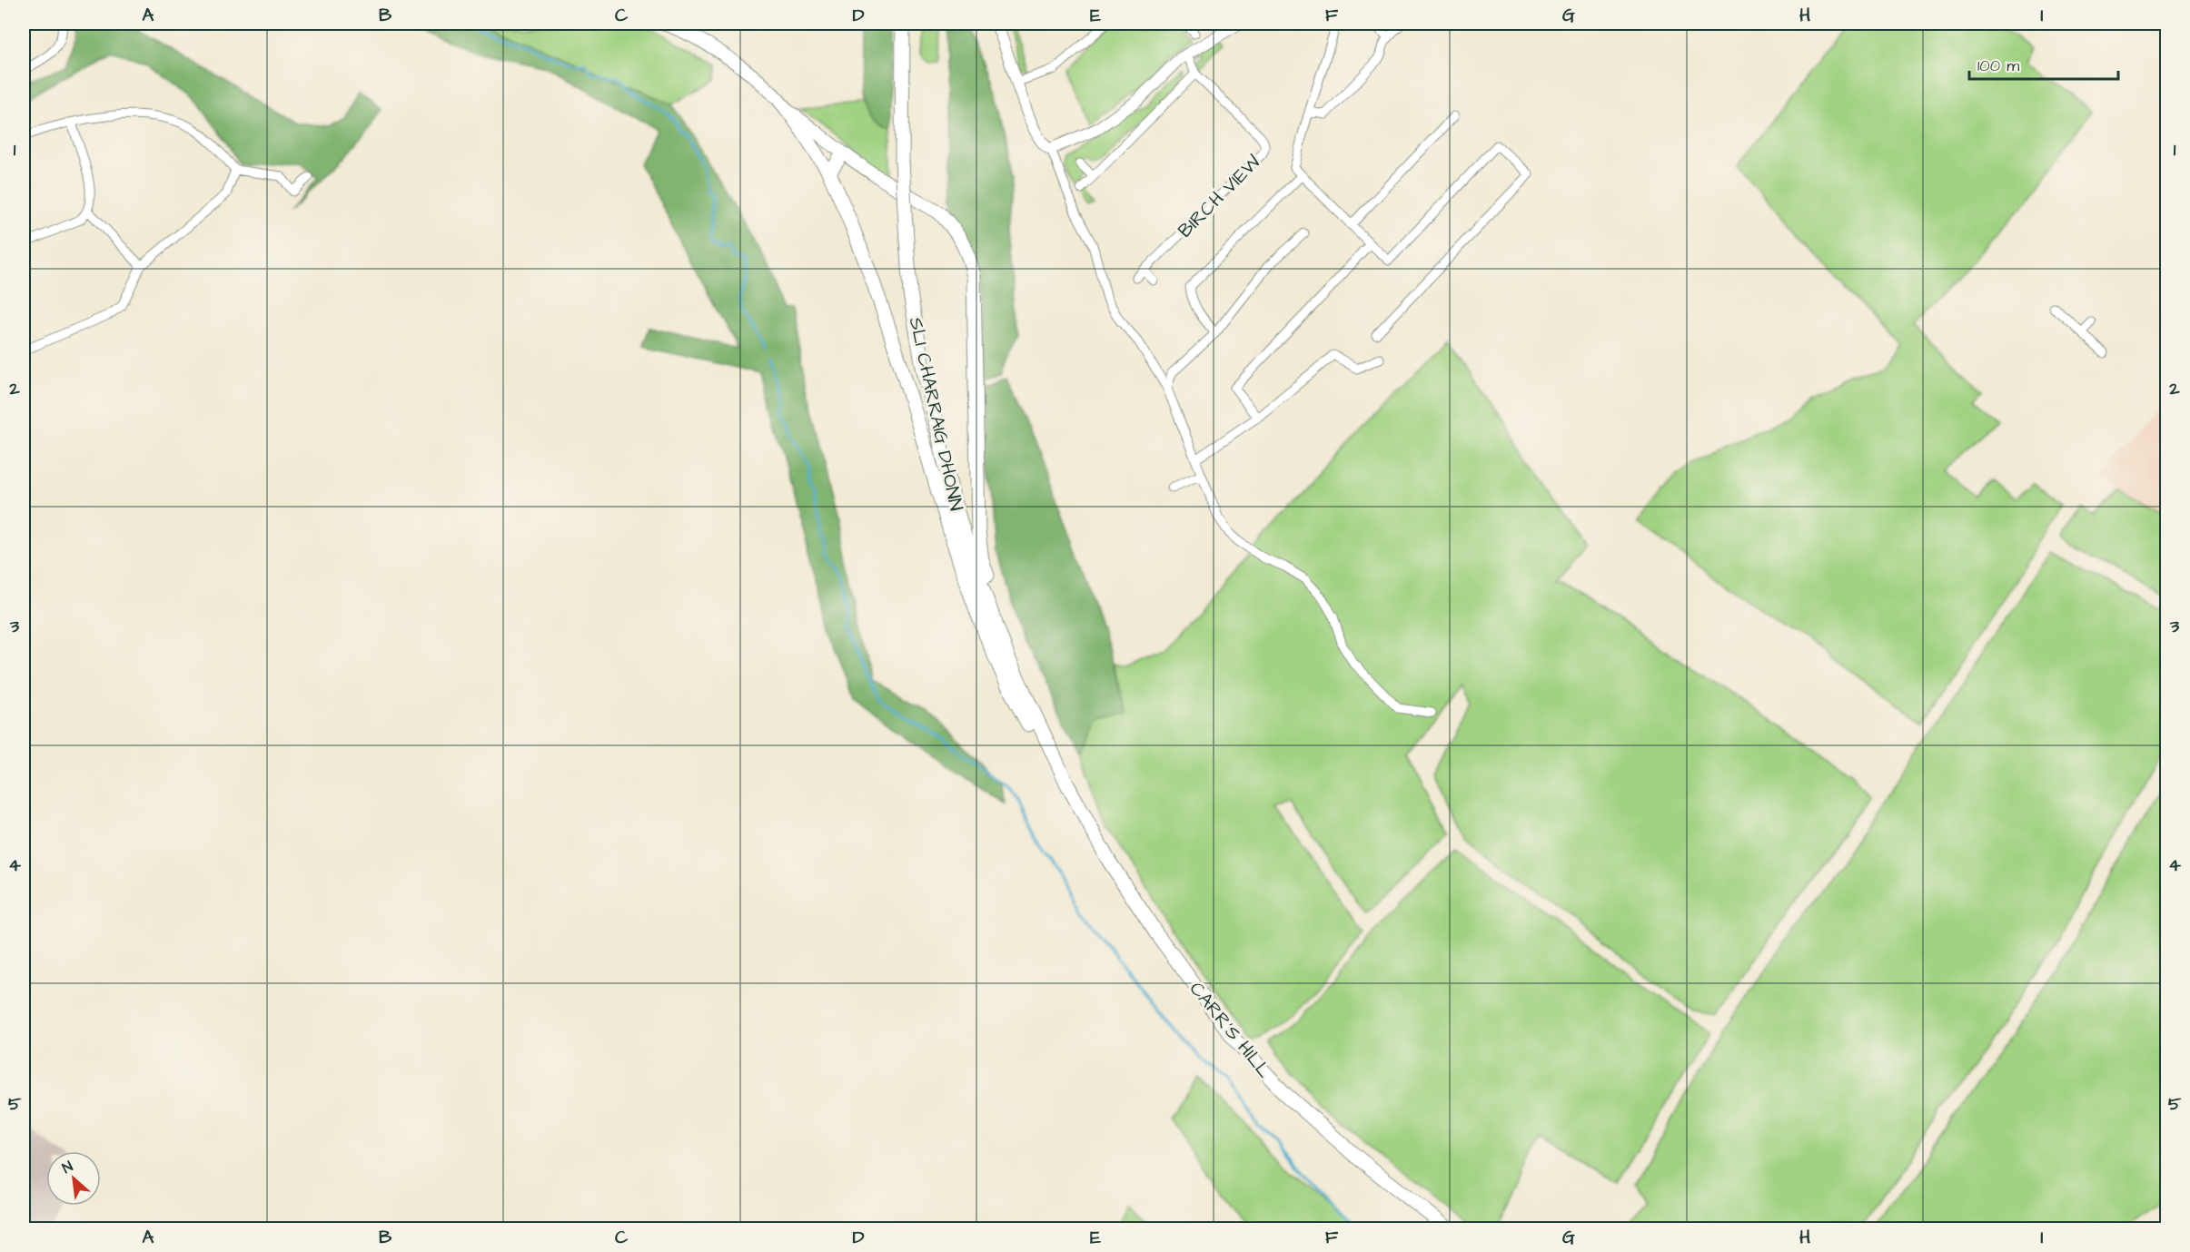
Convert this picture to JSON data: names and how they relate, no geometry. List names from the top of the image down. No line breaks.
{"streets":{"highway":["SLI CHARRAIG DHONN","CARR'S HILL"],"street":["BIRCH VIEW"]},"crossings":[["SLI CHARRAIG DHONN","CARR'S HILL"]],"scale_bar":"100 m","north":"top left","grid":{"columns":["A","B","C","D","E","F","G","H","I"],"rows":["1","2","3","4","5"]}}
